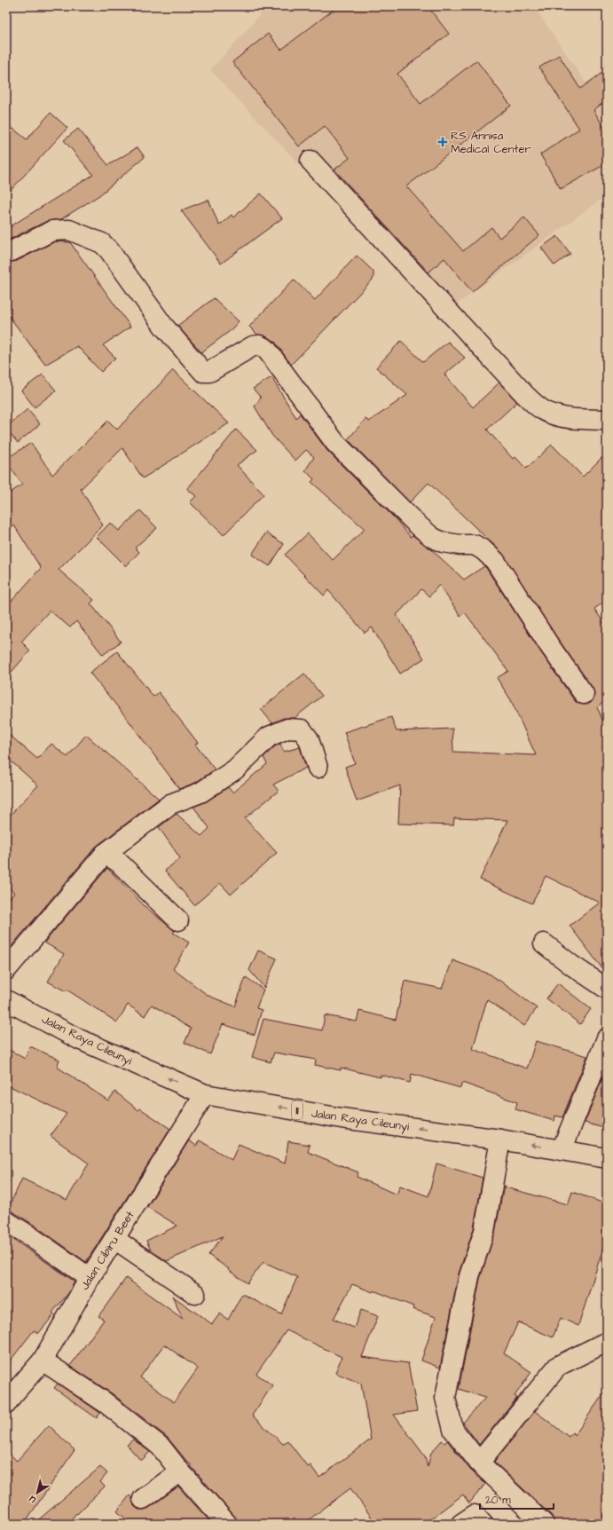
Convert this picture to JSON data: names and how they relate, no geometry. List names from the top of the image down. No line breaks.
{"streets":{"main road":["Jalan Raya Cileunyi","11","Jalan Cibiru Beet"]},"crossings":[["Jalan Raya Cileunyi","Jalan Cibiru Beet"]],"one_way":["Jalan Raya Cileunyi"],"places":{"health":["RS Annisa Medical Center"]},"scale_bar":"20 m","north":"bottom left"}
